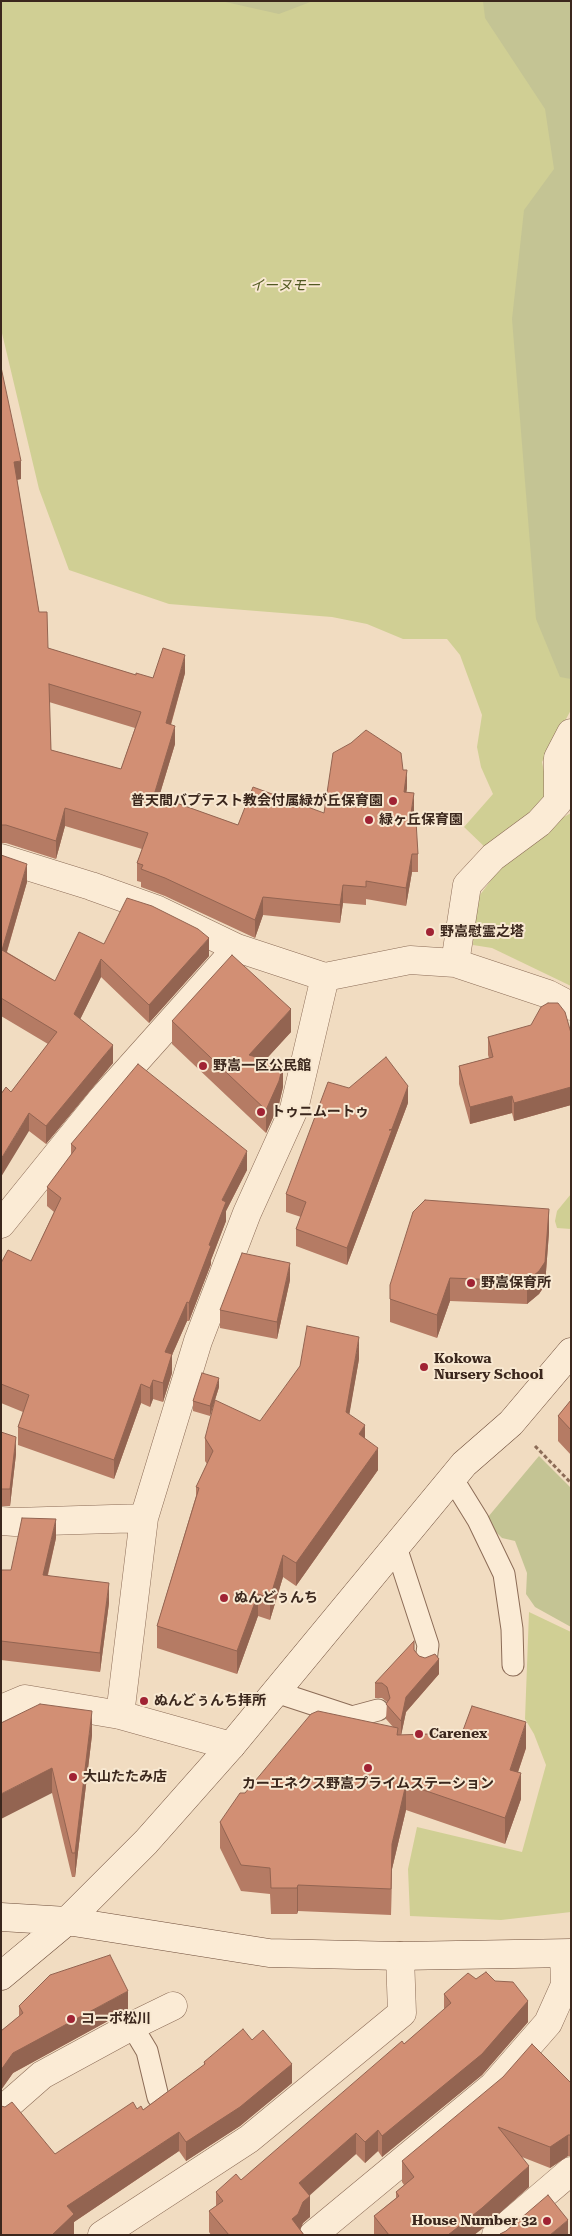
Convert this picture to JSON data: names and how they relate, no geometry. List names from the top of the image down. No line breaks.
{"parks":["イーヌモー"],"places":["普天間バプテスト教会付属緑が丘保育園","緑ヶ丘保育園","野嵩慰霊之塔","野嵩一区公民館","トゥニムートゥ","野嵩保育所","Kokowa Nursery School","ぬんどぅんち","ぬんどぅんち拝所","Carenex","カーエネクス野嵩プライムステーション","大山たたみ店","コーポ松川","House Number 32"]}
